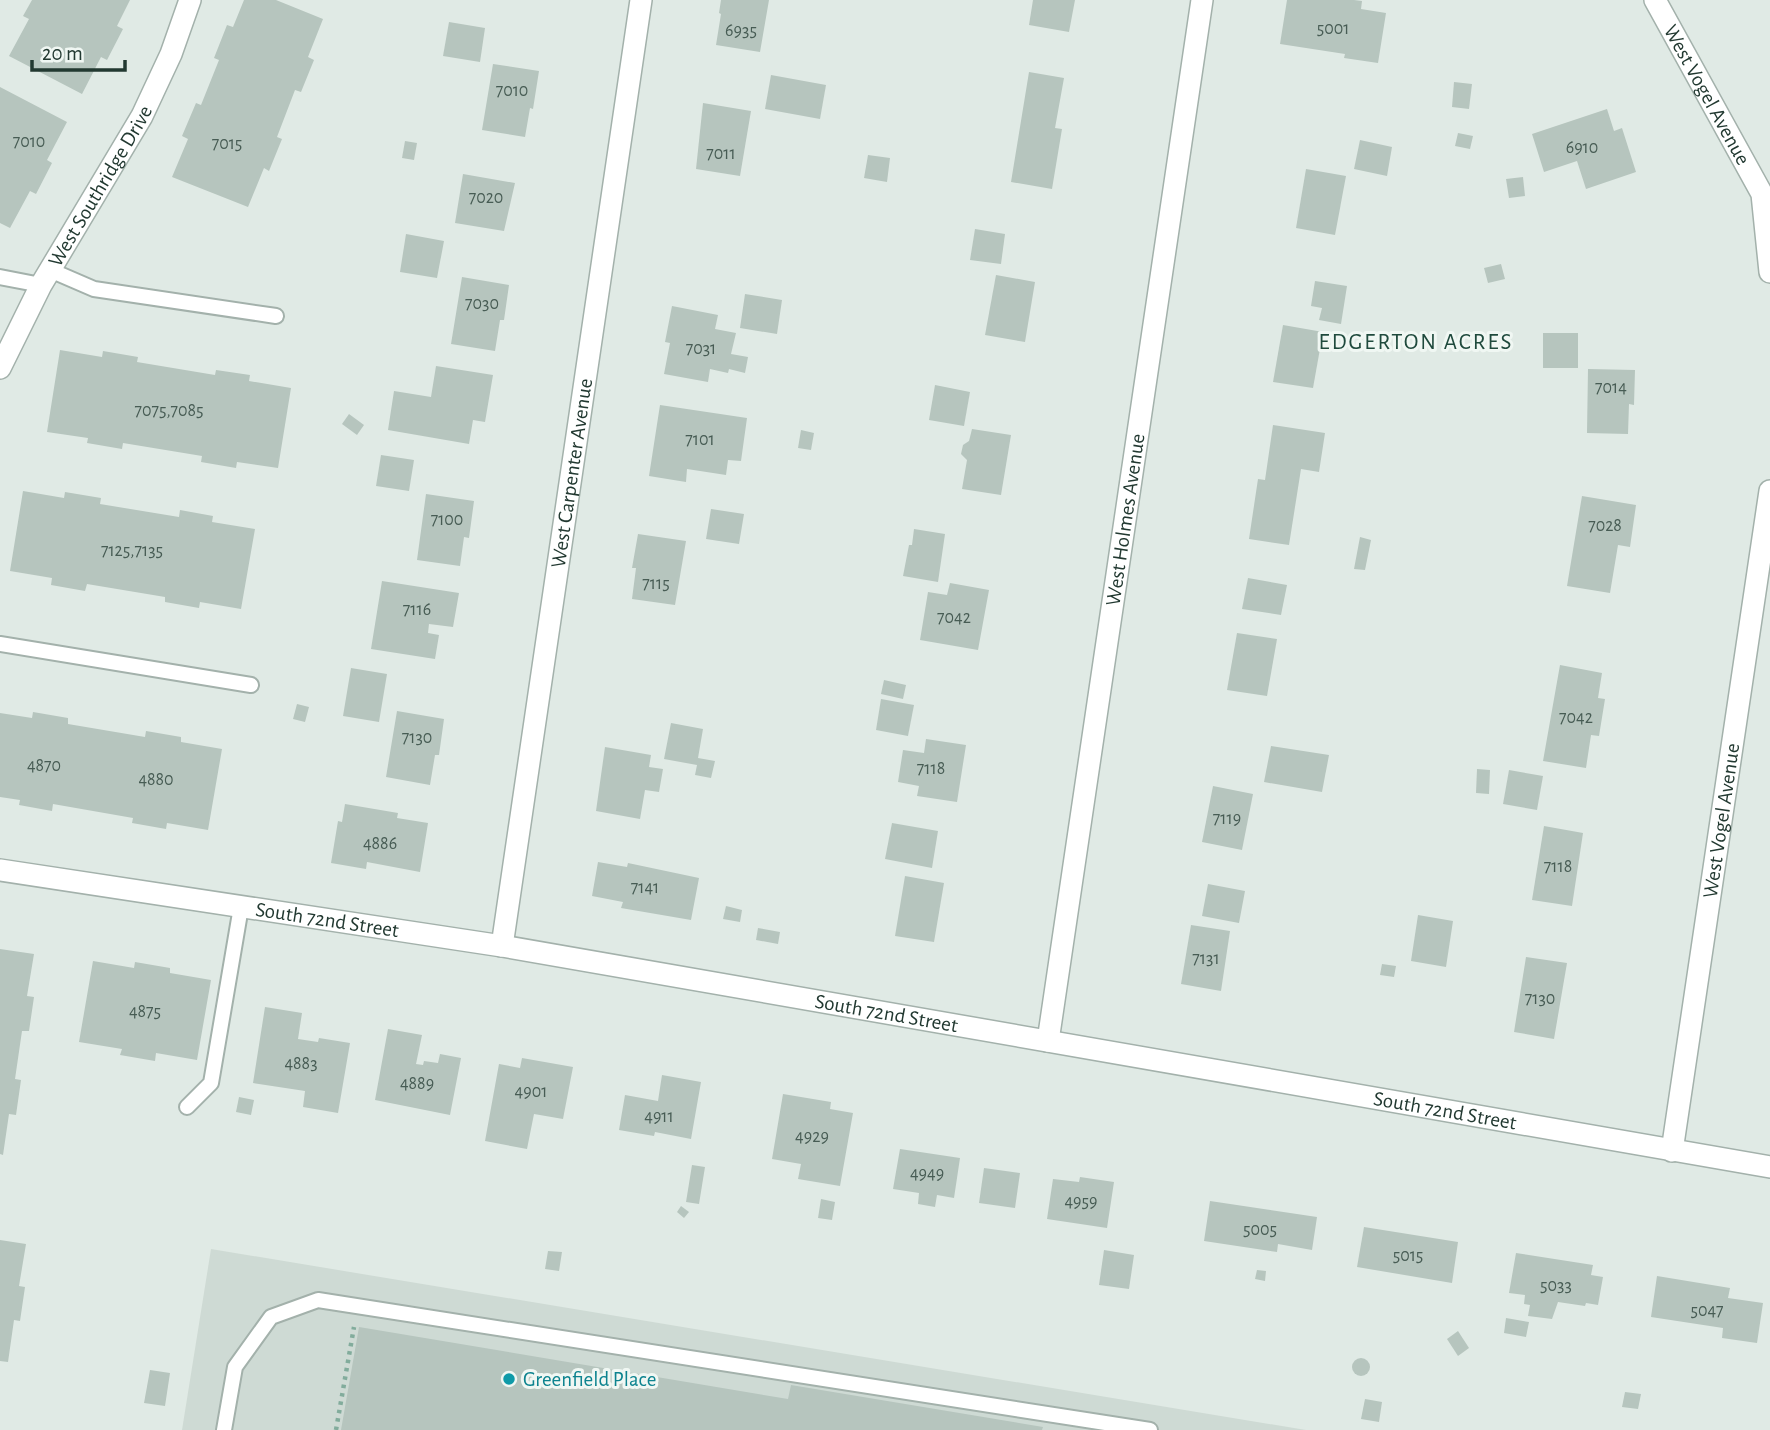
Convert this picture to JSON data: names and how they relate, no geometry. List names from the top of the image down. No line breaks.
{"streets":{"street":["West Vogel Avenue","West Southridge Drive","West Carpenter Avenue","West Holmes Avenue","South 72nd Street"]},"crossings":[["West Vogel Avenue","South 72nd Street"],["West Carpenter Avenue","South 72nd Street"],["West Holmes Avenue","South 72nd Street"]],"districts":["EDGERTON ACRES"],"places":["Greenfield Place"],"house_numbers":["5001","6935","7010","7010","7015","6910","7011","7020","7030","7031","7014","7075,7085","7101","7100","7028","7125,7135","7115","7116","7042","7042","7130","4870","7118","4880","7119","4886","7118","7141","7131","7130","4875","4883","4889","4901","4911","4929","4949","4959","5005","5015","5033","5047"],"scale_bar":"20 m"}
